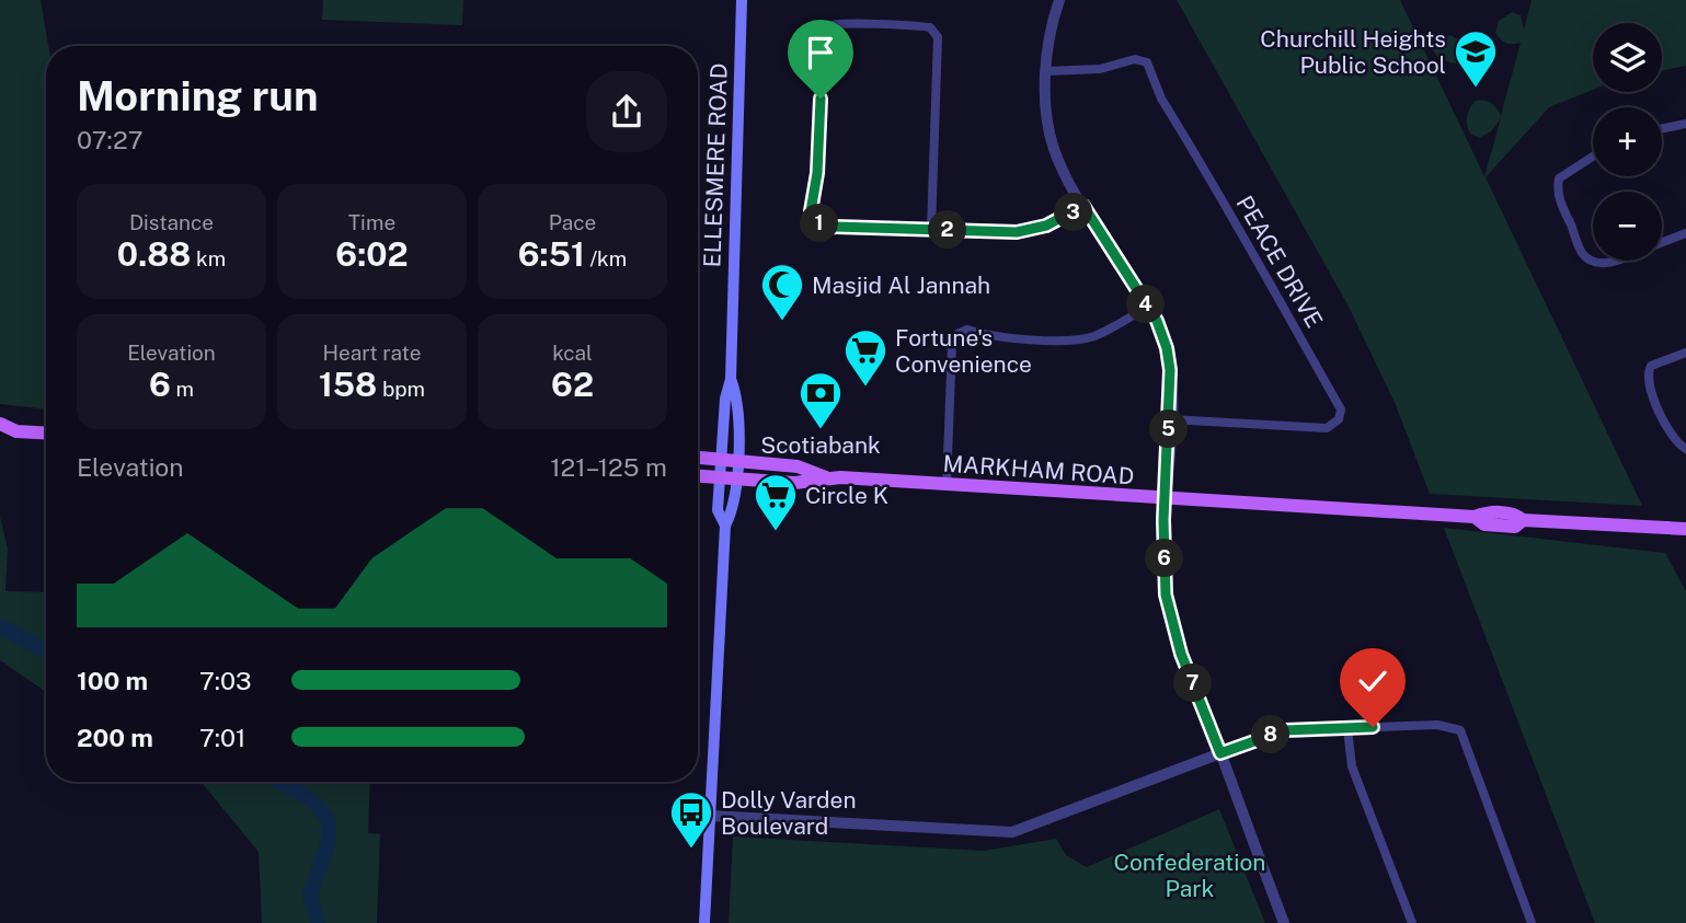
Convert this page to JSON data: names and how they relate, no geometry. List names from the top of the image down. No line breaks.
{"streets":{"main road":["ELLESMERE ROAD","MARKHAM ROAD"],"street":["PEACE DRIVE"]},"crossings":[["ELLESMERE ROAD","MARKHAM ROAD"]],"parks":["Confederation Park"],"places":{"school or university":["Churchill Heights Public School"],"mosque":["Masjid Al Jannah"],"supermarket":["Fortune's Convenience","Circle K"],"bank":["Scotiabank"],"bus stop":["Dolly Varden Boulevard"]},"page":{"map_buttons":["+","−"],"heading":["Morning run","07:27"],"stats":[["Distance","0.88 km"],["Time","6:02"],["Pace","6:51 /km"],["Elevation","6 m"],["Heart rate","158 bpm"],["kcal","62"]],"pins":["3","1","2","4","5","6","7","8"],"chart":["Elevation","121–125 m"],"list":[{"name":"100 m","note":"7:03"},{"name":"200 m","note":"7:01"}]}}
